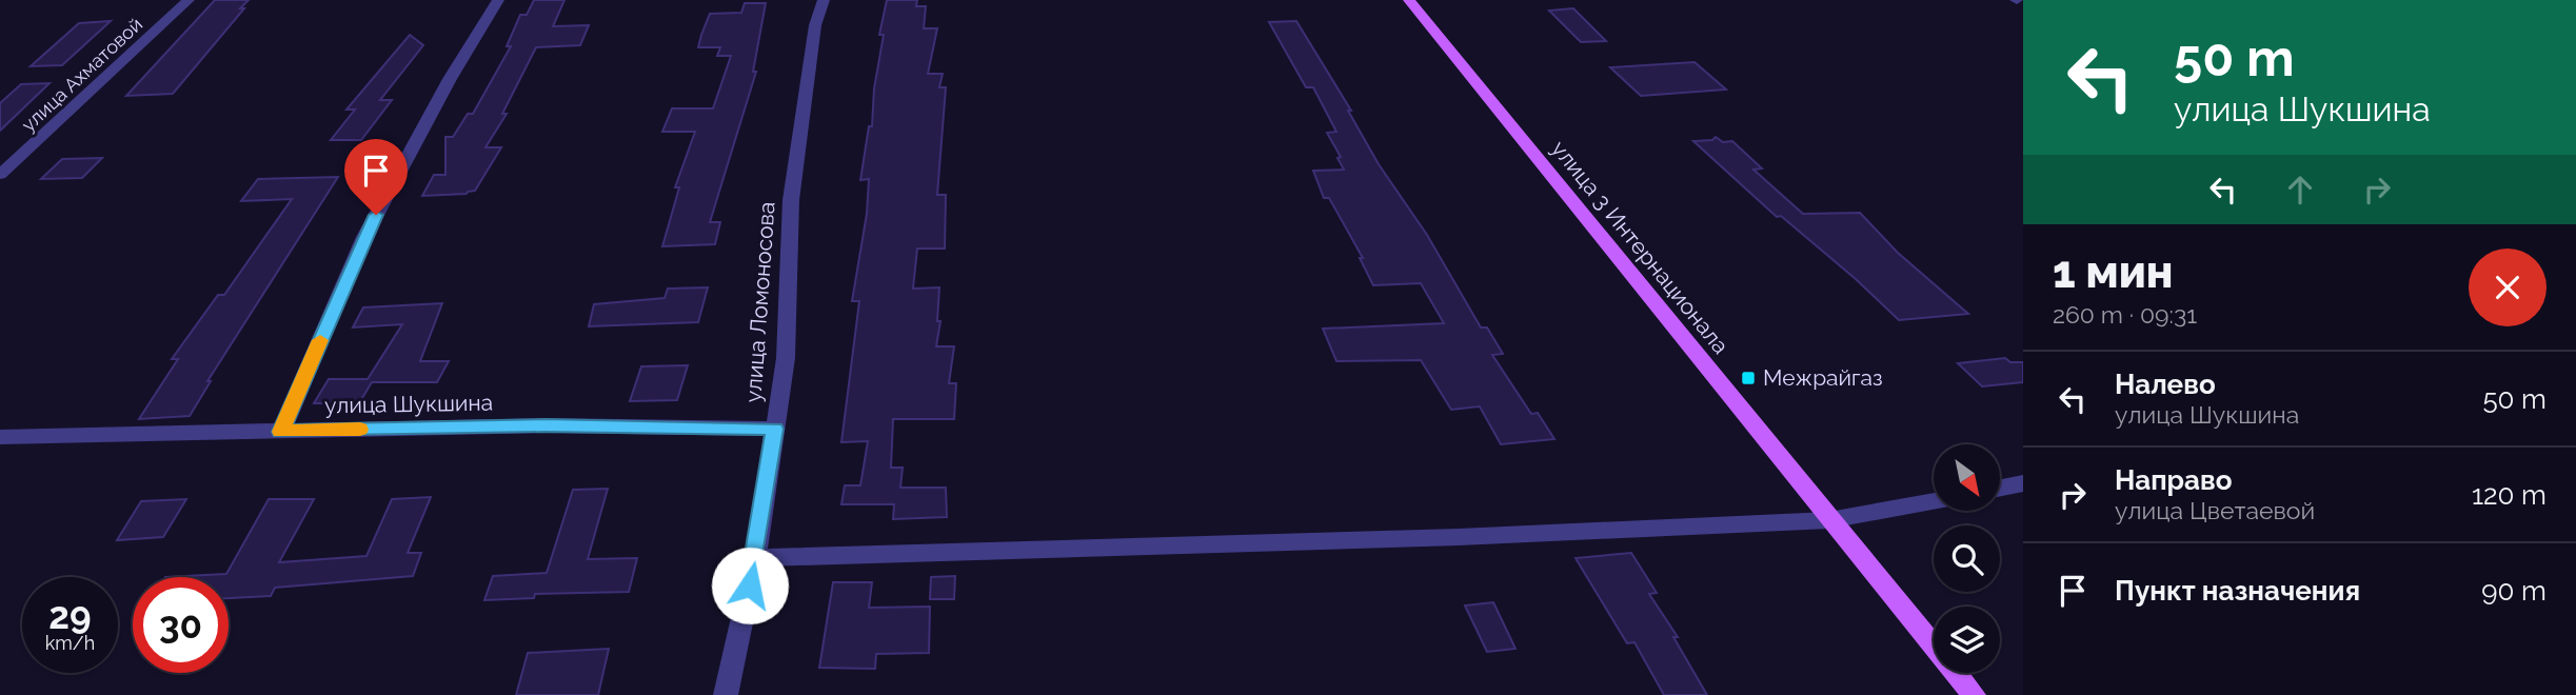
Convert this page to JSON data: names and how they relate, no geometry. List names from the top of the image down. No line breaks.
{"streets":{"main road":["улица 3 Интернационала"],"street":["улица Ахматовой","улица Ломоносова","улица Шукшина"]},"crossings":[["улица Ломоносова","улица Шукшина"]],"places":{"transit":["Межрайгаз"]},"north":"bottom right","page":{"turn":["50 m","улица Шукшина"],"heading":["1 мин","260 m · 09:31"],"list":[{"name":"Налево","note":"улица Шукшина","value":"50 m"},{"name":"Направо","note":"улица Цветаевой","value":"120 m"},{"name":"Пункт назначения","value":"90 m"}],"speed":"29 km/h","limit":"30"}}
